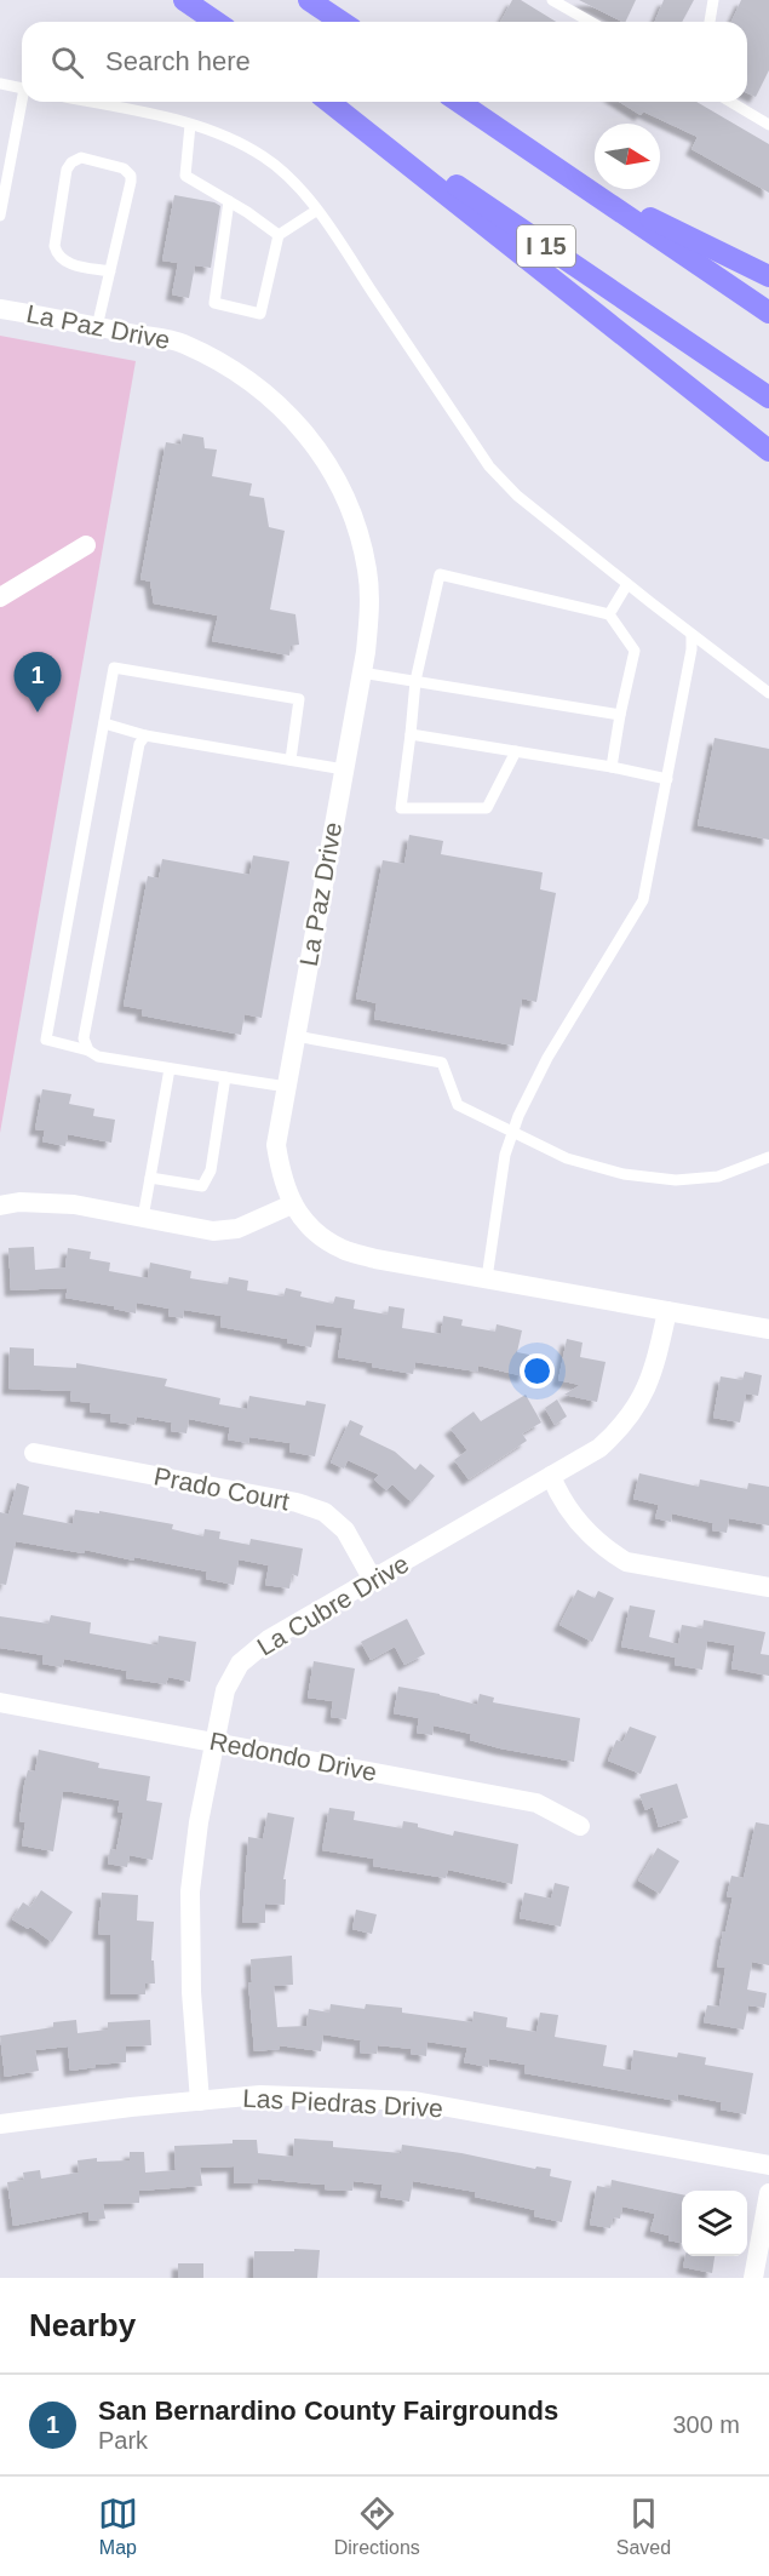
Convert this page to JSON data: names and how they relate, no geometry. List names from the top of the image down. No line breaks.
{"streets":{"highway":["I 15"],"street":["La Paz Drive","Prado Court","La Cubre Drive","Redondo Drive","Las Piedras Drive"]},"crossings":[["La Paz Drive","La Cubre Drive"],["Prado Court","La Cubre Drive"],["La Cubre Drive","Redondo Drive"],["La Cubre Drive","Las Piedras Drive"]],"north":"right","page":{"search":"Search here","pins":"1","heading":"Nearby","list":[{"mark":"1","name":"San Bernardino County Fairgrounds","note":"Park","value":"300 m"}],"nav":["Map","Directions","Saved"]}}
